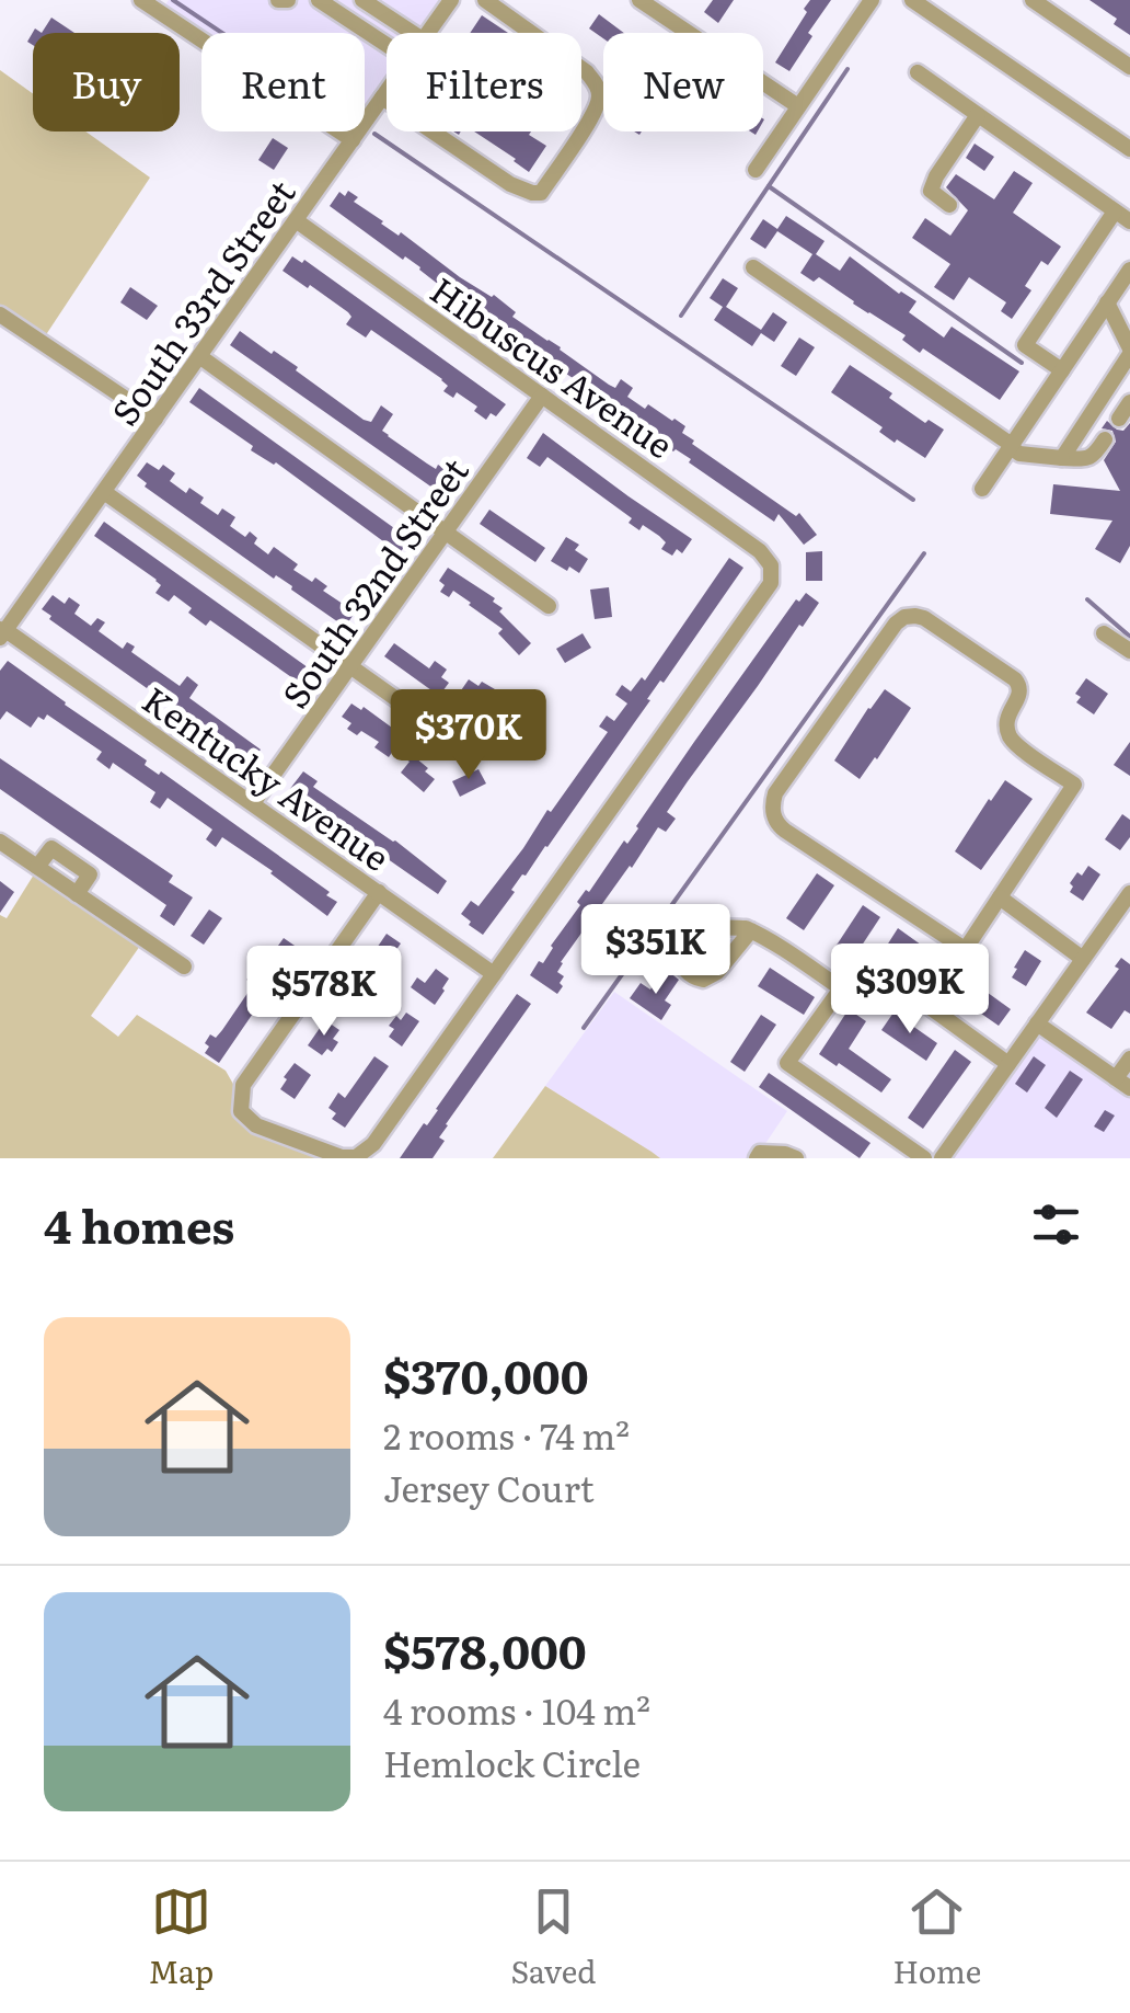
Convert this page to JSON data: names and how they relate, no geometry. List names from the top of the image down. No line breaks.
{"streets":{"street":["South 33rd Street","Hibuscus Avenue","South 32nd Street","Kentucky Avenue"]},"crossings":[["South 33rd Street","Hibuscus Avenue"],["South 33rd Street","Kentucky Avenue"],["Hibuscus Avenue","South 32nd Street"],["Hibuscus Avenue","Kentucky Avenue"],["South 32nd Street","Kentucky Avenue"]],"page":{"chip":["Buy","Rent","Filters","New"],"price":["$370K","$351K","$309K","$578K"],"heading":"4 homes","list":[{"name":"$370,000","note":"2 rooms · 74 m² · Jersey Court"},{"name":"$578,000","note":"4 rooms · 104 m² · Hemlock Circle"}],"tabs":["Map","Saved","Home"]}}
